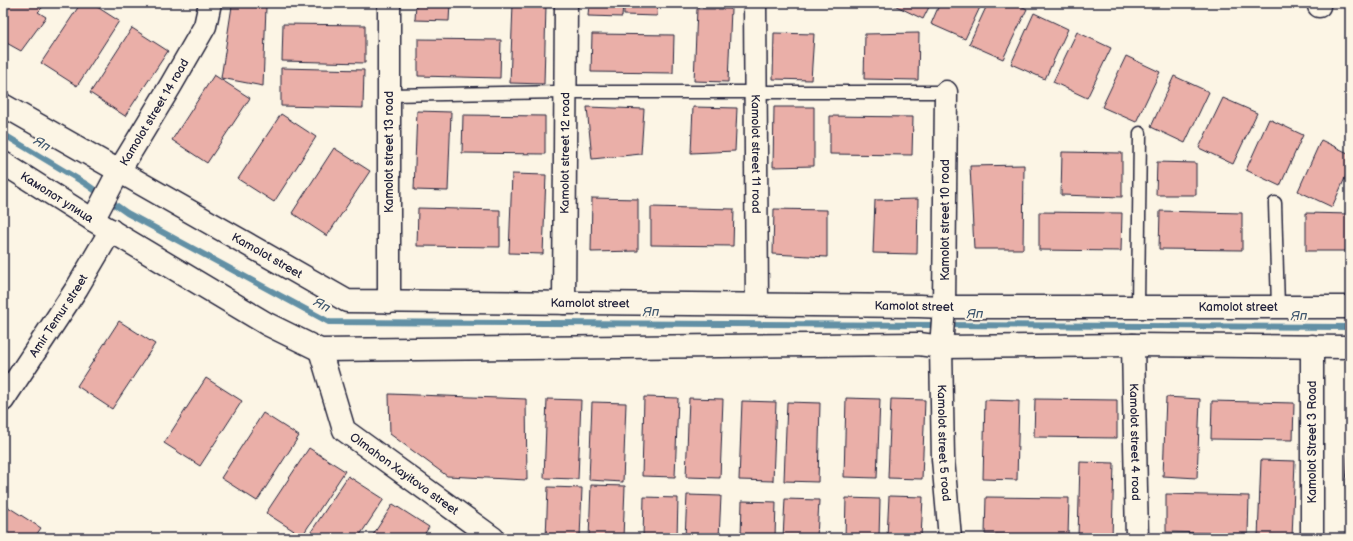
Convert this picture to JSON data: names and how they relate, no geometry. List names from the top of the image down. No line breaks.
{"streets":{"street":["Kamolot street 14 road","Kamolot street 13 road","Kamolot street 12 road","Kamolot street 11 road","Камолот улица","Kamolot street 10 road","Kamolot street","Amir Temur street","Kamolot street 4 road","Kamolot Street 3 Road","Kamolot street 5 road","Olmahon Xayitova street"]},"crossings":[["Kamolot street 14 road","Камолот улица"],["Kamolot street 14 road","Kamolot street"],["Kamolot street 14 road","Amir Temur street"],["Kamolot street 13 road","Kamolot street"],["Kamolot street 12 road","Kamolot street"],["Kamolot street 11 road","Kamolot street"],["Камолот улица","Amir Temur street"],["Kamolot street 10 road","Kamolot street"],["Kamolot street 10 road","Kamolot street 5 road"]],"water":["Яп"]}
